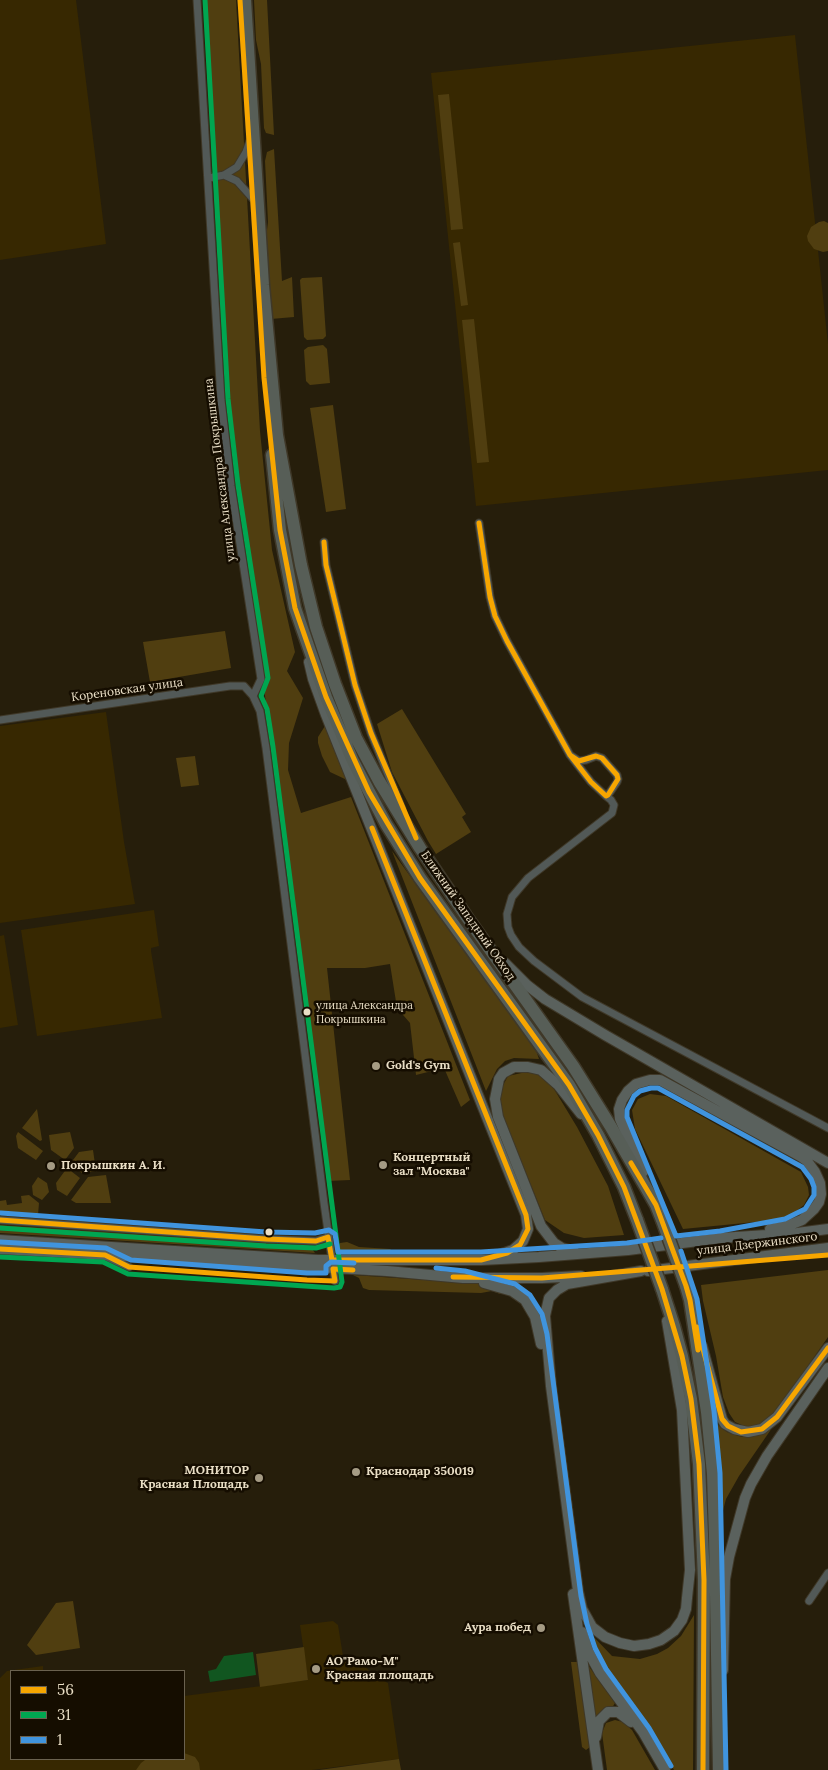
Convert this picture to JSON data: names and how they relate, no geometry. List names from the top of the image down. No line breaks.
{"streets":{"highway":["Ближний Западный Обход"],"main road":["улица Дзержинского"],"street":["улица Александра Покрышкина","Кореновская улица"]},"crossings":[["улица Александра Покрышкина","Кореновская улица"],["улица Александра Покрышкина","улица Дзержинского"]],"places":["улица Александра Покрышкина","Gold's Gym","Концертный зал \"Москва\"","Покрышкин А. И.","Краснодар 350019","МОНИТОР Красная Площадь","Аура побед","АО\"Рамо-М\" Красная площадь"],"lines":["transit line 56","transit line 31","transit line 1"],"legend":["56","31","1"]}
